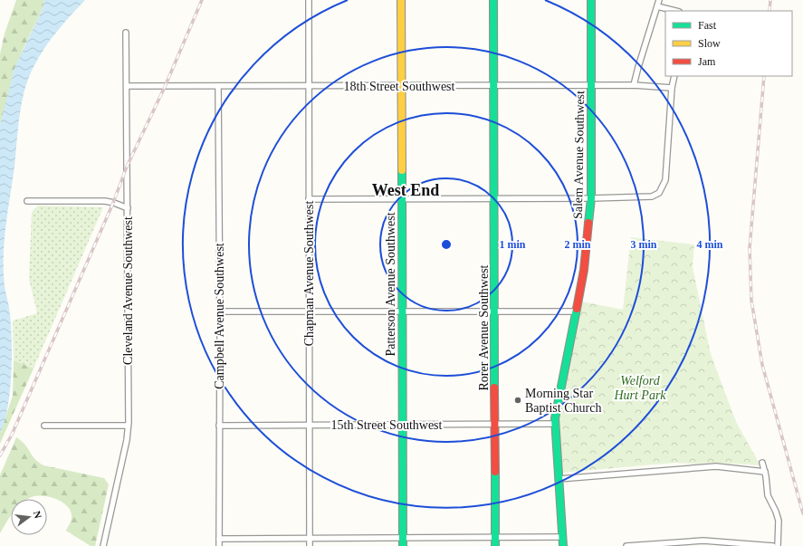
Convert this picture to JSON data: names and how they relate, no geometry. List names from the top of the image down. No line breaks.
{"streets":{"street":["18th Street Southwest","Salem Avenue Southwest","Chapman Avenue Southwest","Patterson Avenue Southwest","Cleveland Avenue Southwest","Campbell Avenue Southwest","Rorer Avenue Southwest","15th Street Southwest"]},"crossings":[["18th Street Southwest","Salem Avenue Southwest"],["18th Street Southwest","Chapman Avenue Southwest"],["18th Street Southwest","Patterson Avenue Southwest"],["18th Street Southwest","Cleveland Avenue Southwest"],["18th Street Southwest","Campbell Avenue Southwest"],["18th Street Southwest","Rorer Avenue Southwest"],["Salem Avenue Southwest","15th Street Southwest"],["Chapman Avenue Southwest","15th Street Southwest"],["Patterson Avenue Southwest","15th Street Southwest"],["Campbell Avenue Southwest","15th Street Southwest"],["Rorer Avenue Southwest","15th Street Southwest"]],"districts":["West End"],"parks":["Welford Hurt Park"],"places":["Morning Star Baptist Church"],"legend":["Fast","Slow","Jam"],"north":"right","rings":["1 min","2 min","3 min","4 min"]}
